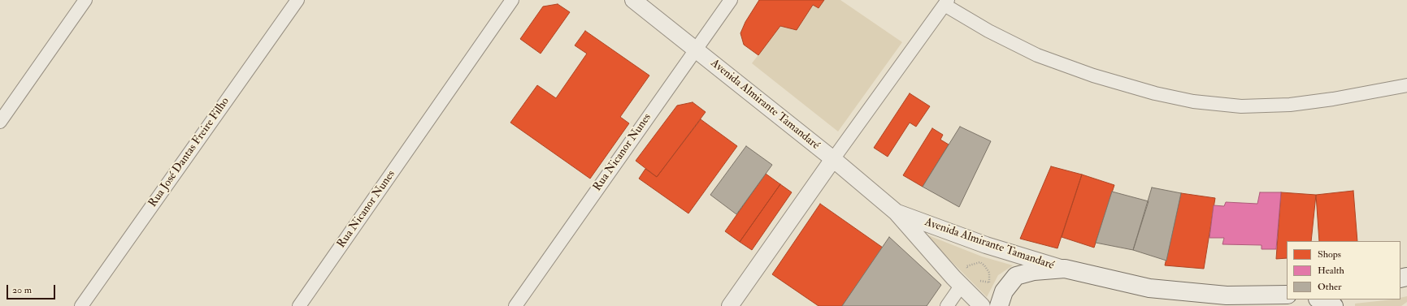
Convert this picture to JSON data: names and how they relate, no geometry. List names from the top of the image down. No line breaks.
{"streets":{"street":["Avenida Almirante Tamandaré","Rua José Dantas Freire Filho","Rua Nicanor Nunes"]},"crossings":[["Avenida Almirante Tamandaré","Rua Nicanor Nunes"]],"legend":["Shops","Health","Other"],"scale_bar":"20 m"}
